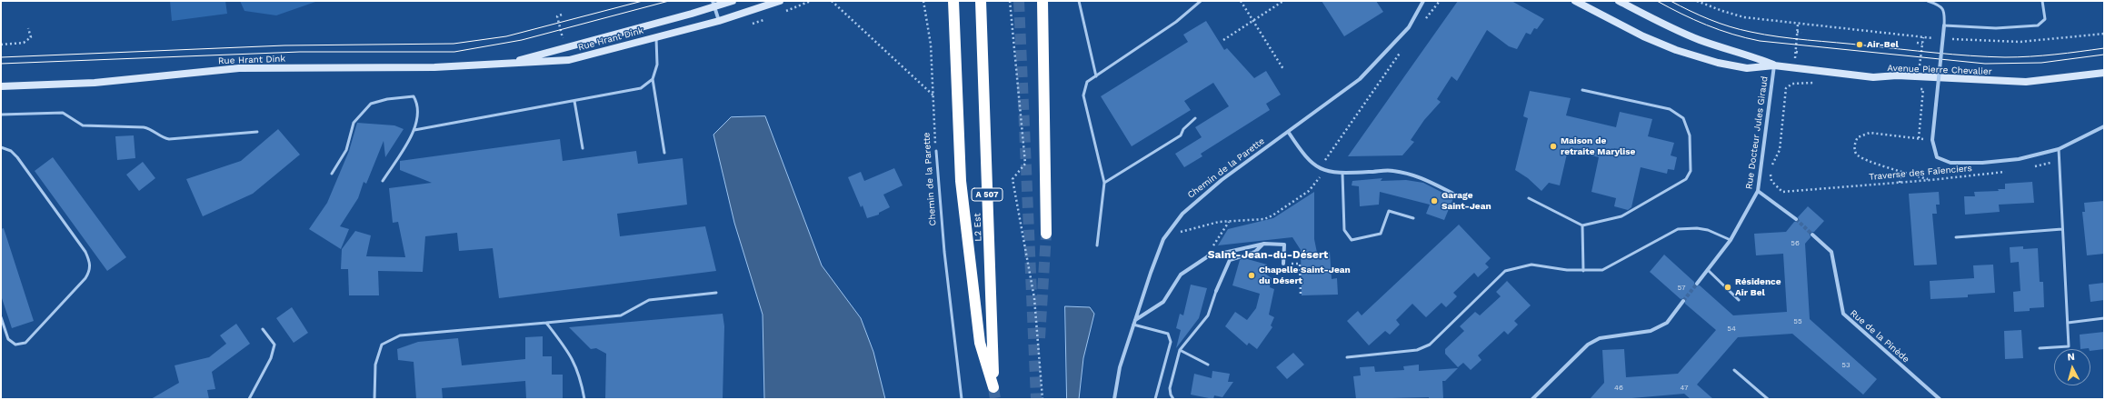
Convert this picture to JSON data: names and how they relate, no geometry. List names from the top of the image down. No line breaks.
{"streets":{"highway":["A 507","L2 Est"],"street":["Rue Hrant Dink","Avenue Pierre Chevalier","Rue Docteur Jules Giraud","Chemin de la Parette","Traverse des Faïenciers","Rue de la Pinède"]},"crossings":[["Avenue Pierre Chevalier","Rue Docteur Jules Giraud"]],"districts":["Saint-Jean-du-Désert"],"places":["Air-Bel","Maison de retraite Marylise","Garage Saint-Jean","Chapelle Saint-Jean du Désert","Résidence Air Bel"],"house_numbers":["56","57","55","54","53","46","47"],"north":"top"}
